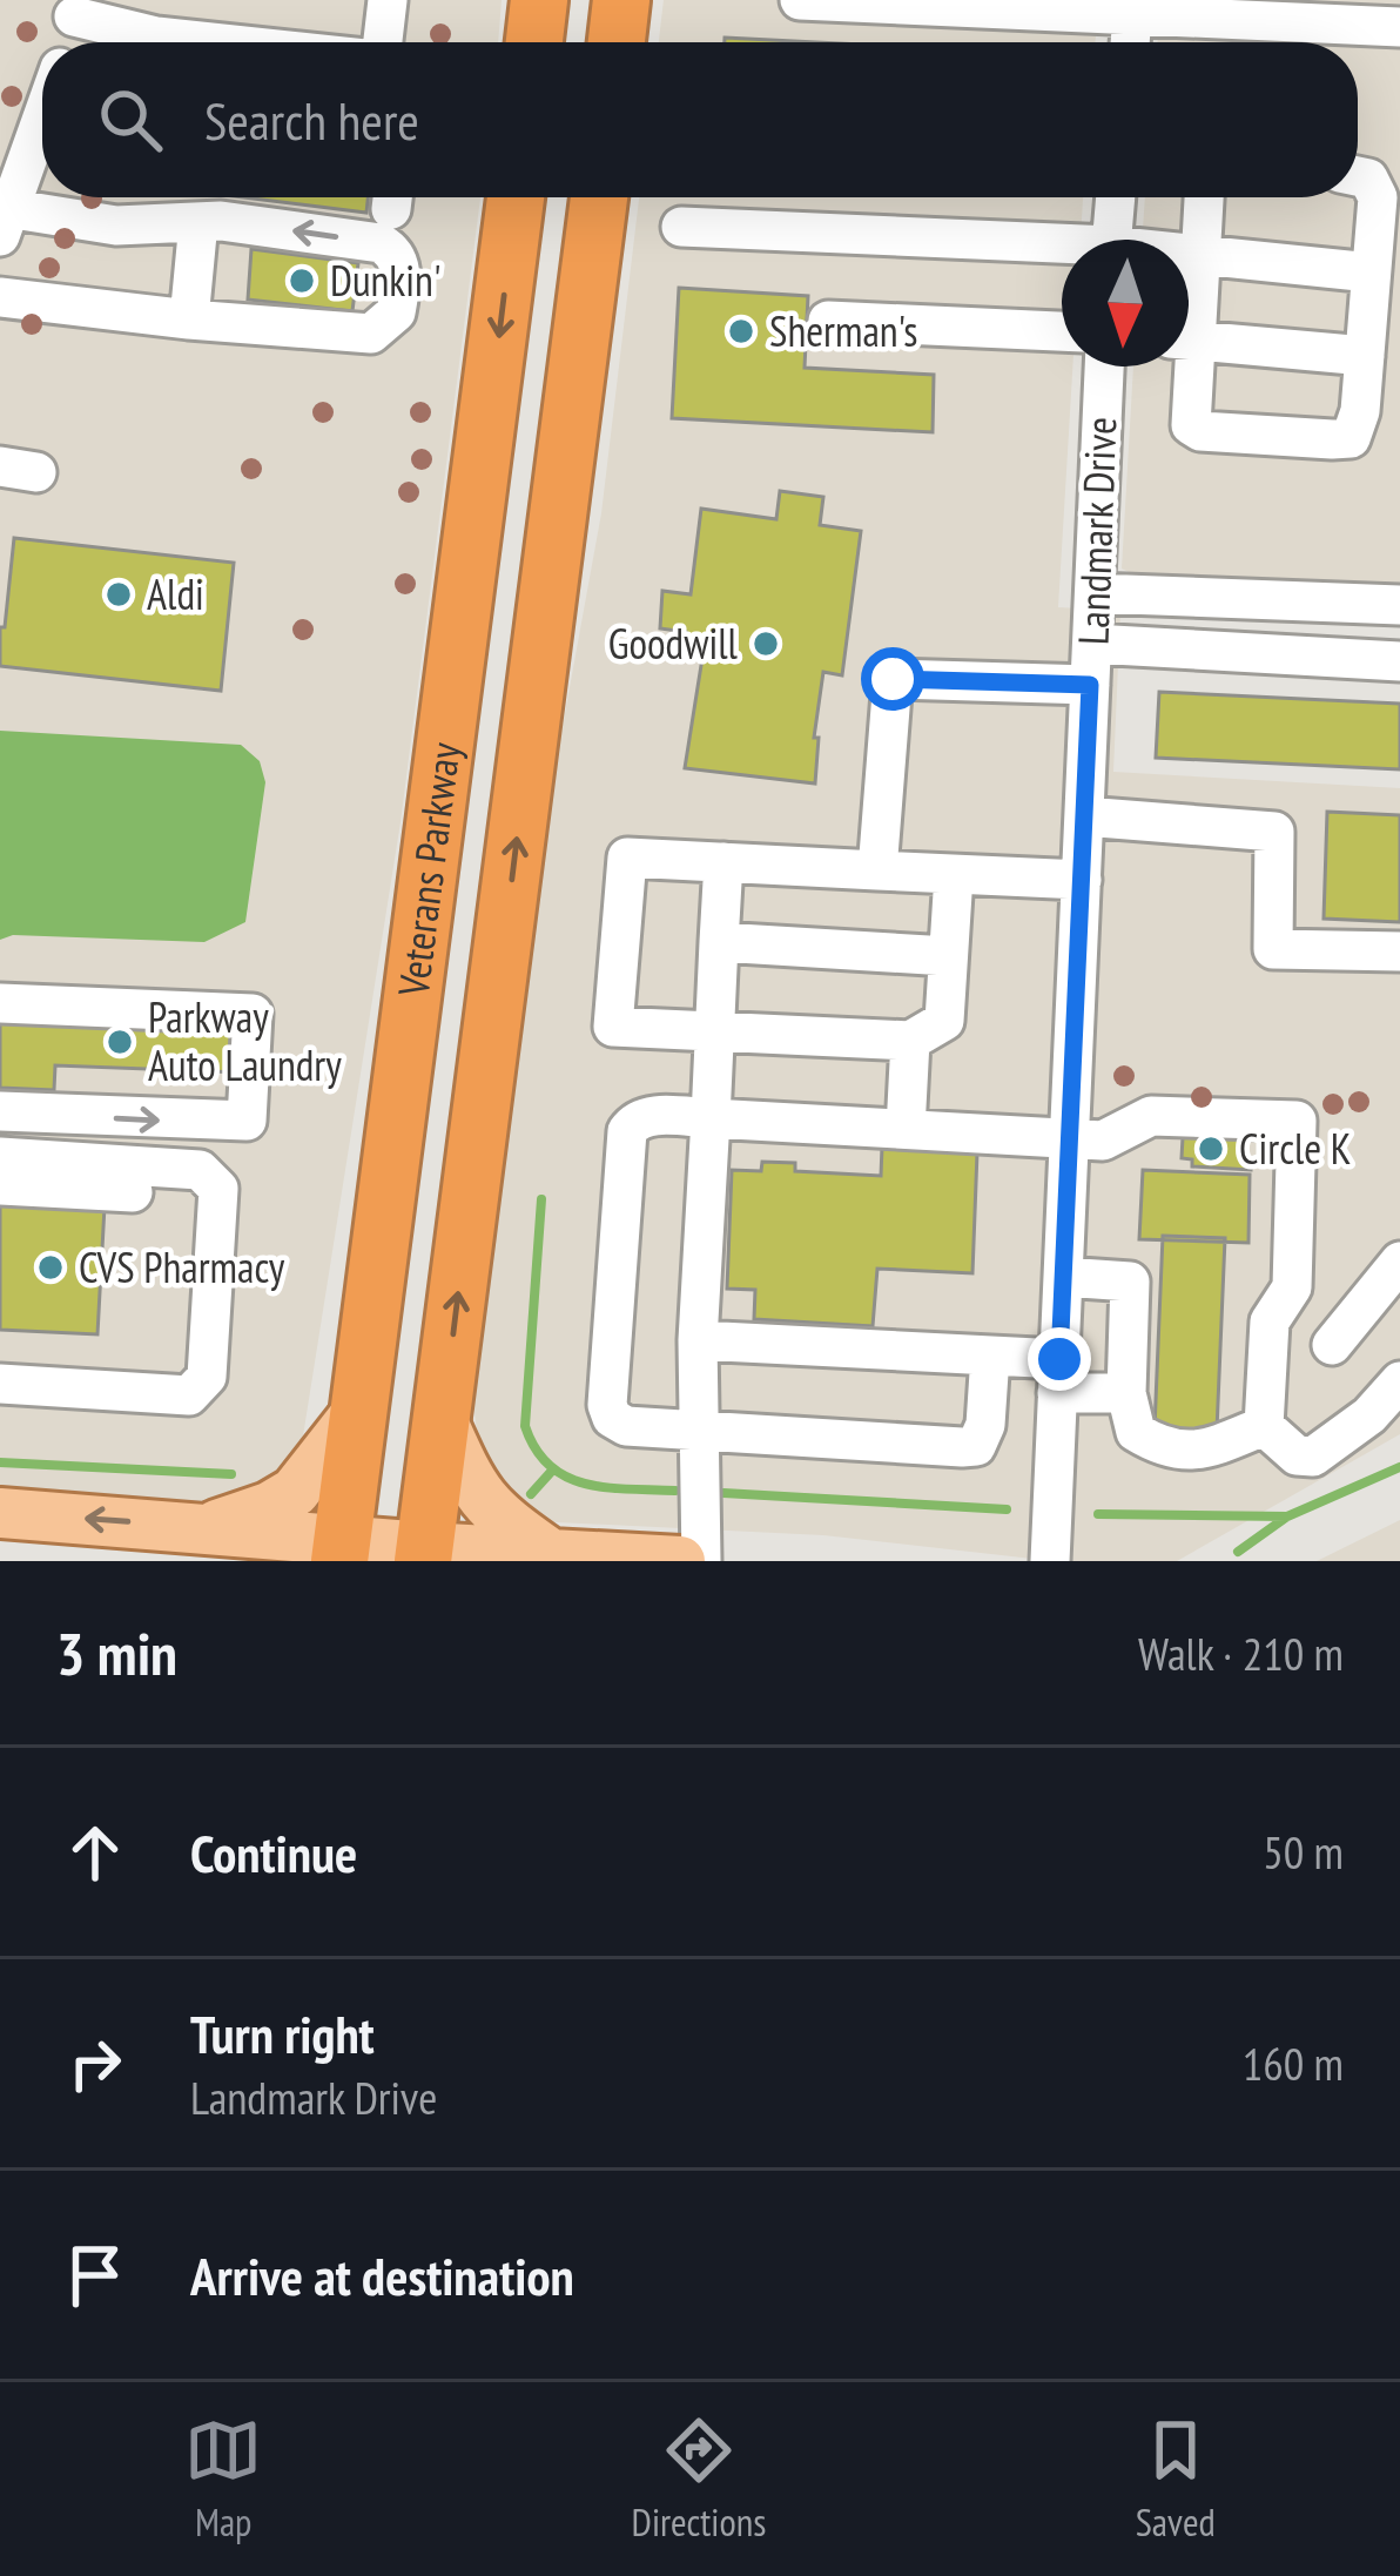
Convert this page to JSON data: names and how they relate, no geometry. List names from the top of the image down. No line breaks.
{"streets":{"highway":["Veterans Parkway"],"street":["Landmark Drive"]},"places":["Dunkin'","Sherman's","Aldi","Goodwill","Parkway Auto Laundry","Circle K","CVS Pharmacy"],"north":"bottom","page":{"search":"Search here","heading":["3 min","Walk · 210 m"],"list":[["Continue","50 m"],["Turn right","Landmark Drive","160 m"],"Arrive at destination"],"nav":["Map","Directions","Saved"]}}
